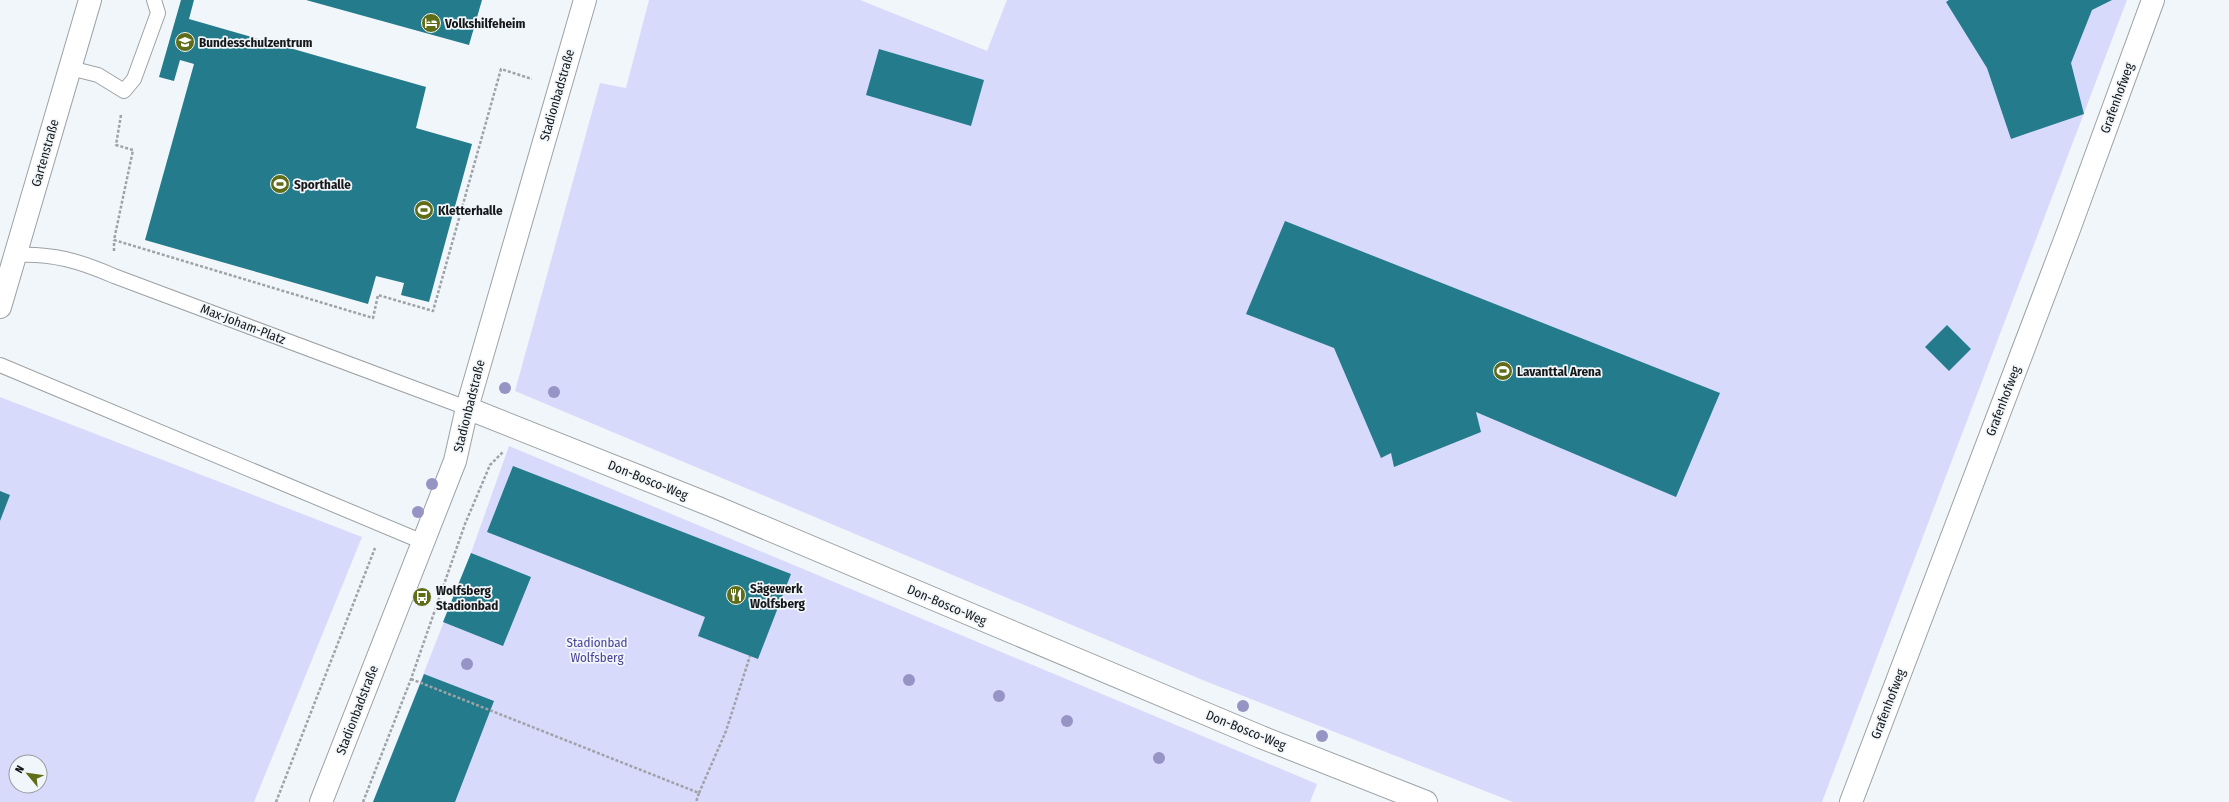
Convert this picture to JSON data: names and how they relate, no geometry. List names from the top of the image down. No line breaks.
{"streets":{"street":["Stadionbadstraße","Grafenhofweg","Gartenstraße","Don-Bosco-Weg"],"lane":["Max-Joham-Platz"]},"crossings":[["Stadionbadstraße","Max-Joham-Platz"],["Stadionbadstraße","Don-Bosco-Weg"],["Gartenstraße","Max-Joham-Platz"],["Max-Joham-Platz","Don-Bosco-Weg"]],"parks":["Stadionbad Wolfsberg"],"places":{"hotel":["Volkshilfeheim"],"school or university":["Bundesschulzentrum"],"sports":["Sporthalle","Kletterhalle","Lavanttal Arena"],"restaurant":["Sägewerk Wolfsberg"],"bus stop":["Wolfsberg Stadionbad"]},"north":"top left"}
